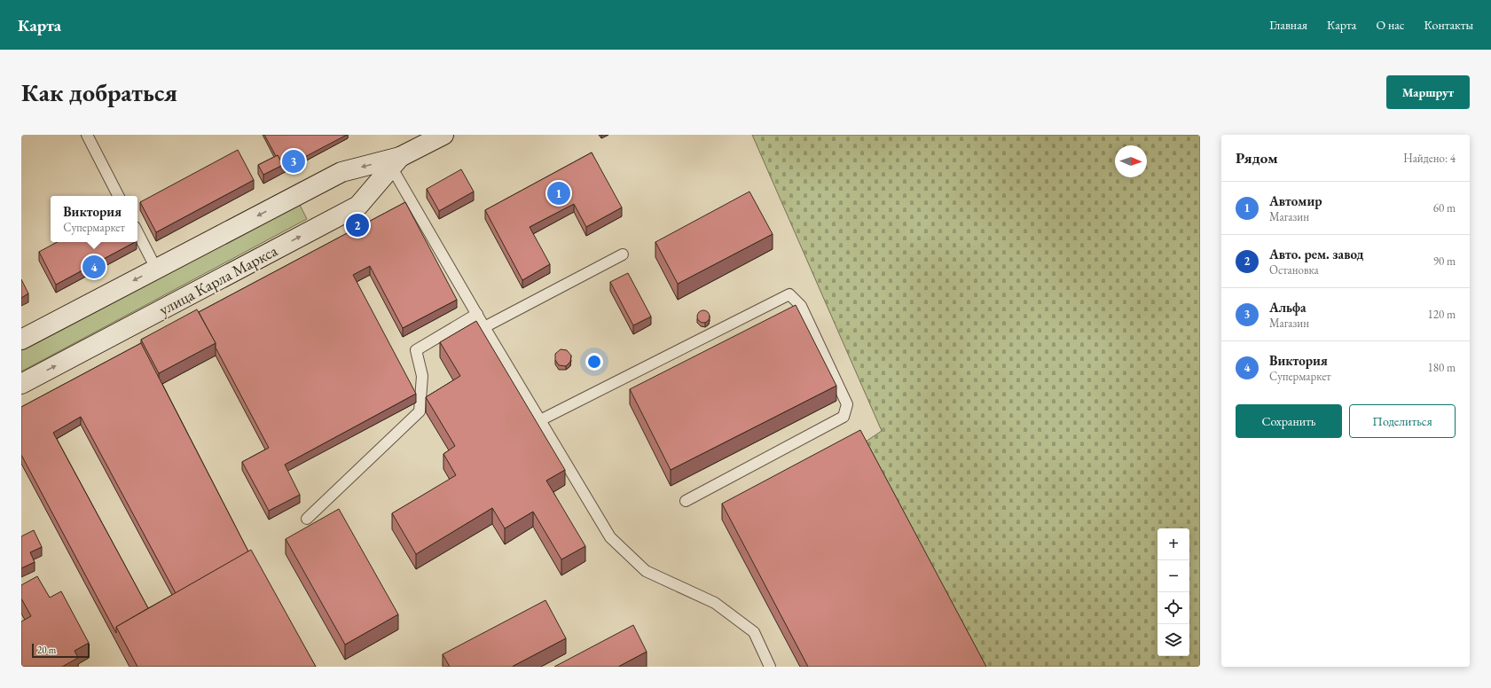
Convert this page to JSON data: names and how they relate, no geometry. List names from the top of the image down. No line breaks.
{"streets":{"main road":["улица Карла Маркса"]},"scale_bar":"20 m","north":"right","page":{"header":"Карта","nav":["Главная","Карта","О нас","Контакты"],"buttons":["Маршрут",["Сохранить","Поделиться"]],"title":"Как добраться","heading":["Рядом","Найдено: 4"],"pins":["3","1","2","4"],"list":[{"mark":"1","name":"Автомир","note":"Магазин","value":"60 m"},{"mark":"2","name":"Авто. рем. завод","note":"Остановка","value":"90 m"},{"mark":"3","name":"Альфа","note":"Магазин","value":"120 m"},{"mark":"4","name":"Виктория","note":"Супермаркет","value":"180 m"}],"popup":["Виктория","Супермаркет"],"map_buttons":["+","−"],"scale":"20 m"}}
